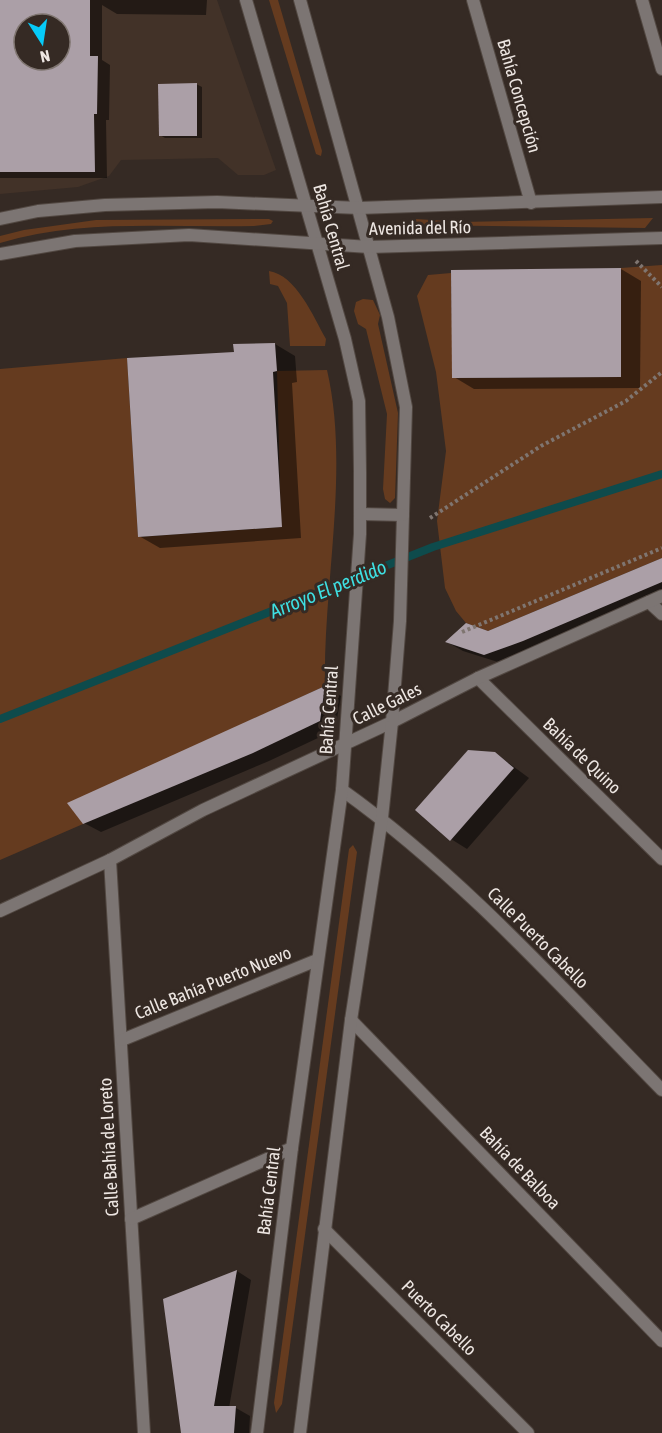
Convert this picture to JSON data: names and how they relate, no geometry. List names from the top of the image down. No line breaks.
{"streets":{"street":["Bahía Concepción","Bahía Central","Avenida del Río","Calle Gales","Bahía de Quino","Calle Puerto Cabello","Calle Bahía Puerto Nuevo","Calle Bahía de Loreto","Bahía de Balboa","Puerto Cabello"]},"crossings":[["Bahía Concepción","Avenida del Río"],["Bahía Central","Avenida del Río"],["Bahía Central","Calle Gales"],["Bahía Central","Calle Puerto Cabello"],["Bahía Central","Calle Bahía Puerto Nuevo"],["Bahía Central","Bahía de Balboa"],["Bahía Central","Puerto Cabello"],["Calle Gales","Bahía de Quino"],["Calle Gales","Calle Bahía de Loreto"],["Calle Bahía Puerto Nuevo","Calle Bahía de Loreto"]],"water":["Arroyo El perdido"],"north":"bottom"}
